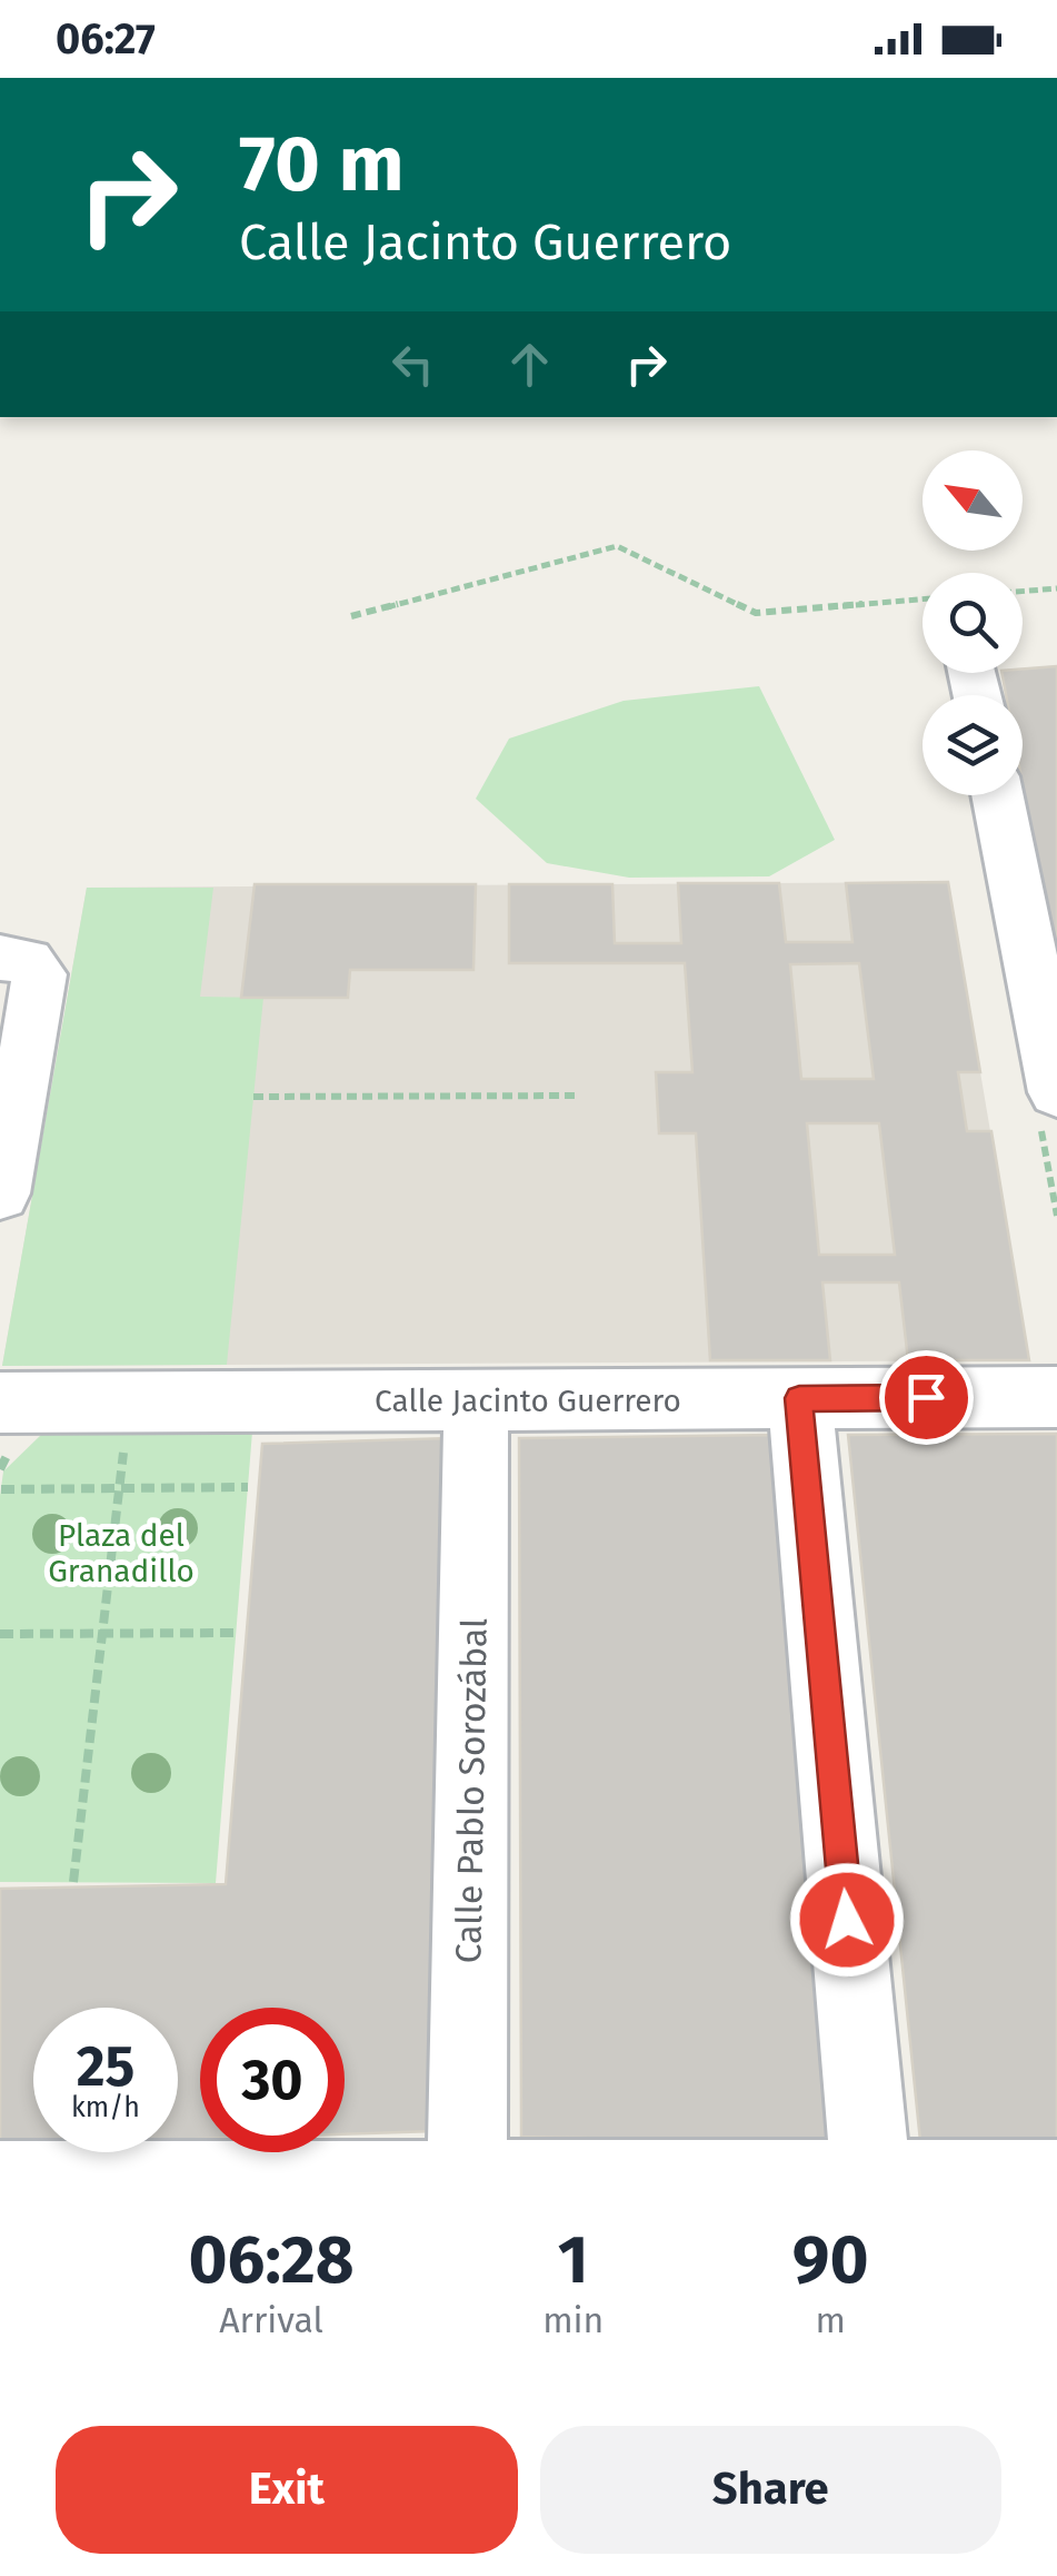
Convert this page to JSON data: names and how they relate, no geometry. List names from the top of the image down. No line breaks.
{"streets":{"street":["Calle Jacinto Guerrero","Calle Pablo Sorozábal"]},"crossings":[["Calle Jacinto Guerrero","Calle Pablo Sorozábal"]],"parks":["Plaza del Granadillo"],"north":"top left","page":{"status":"06:27","turn":["70 m","Calle Jacinto Guerrero"],"speed":"25 km/h","limit":"30","eta":["06:28","Arrival","1","min","90","m"],"buttons":["Exit","Share"]}}
